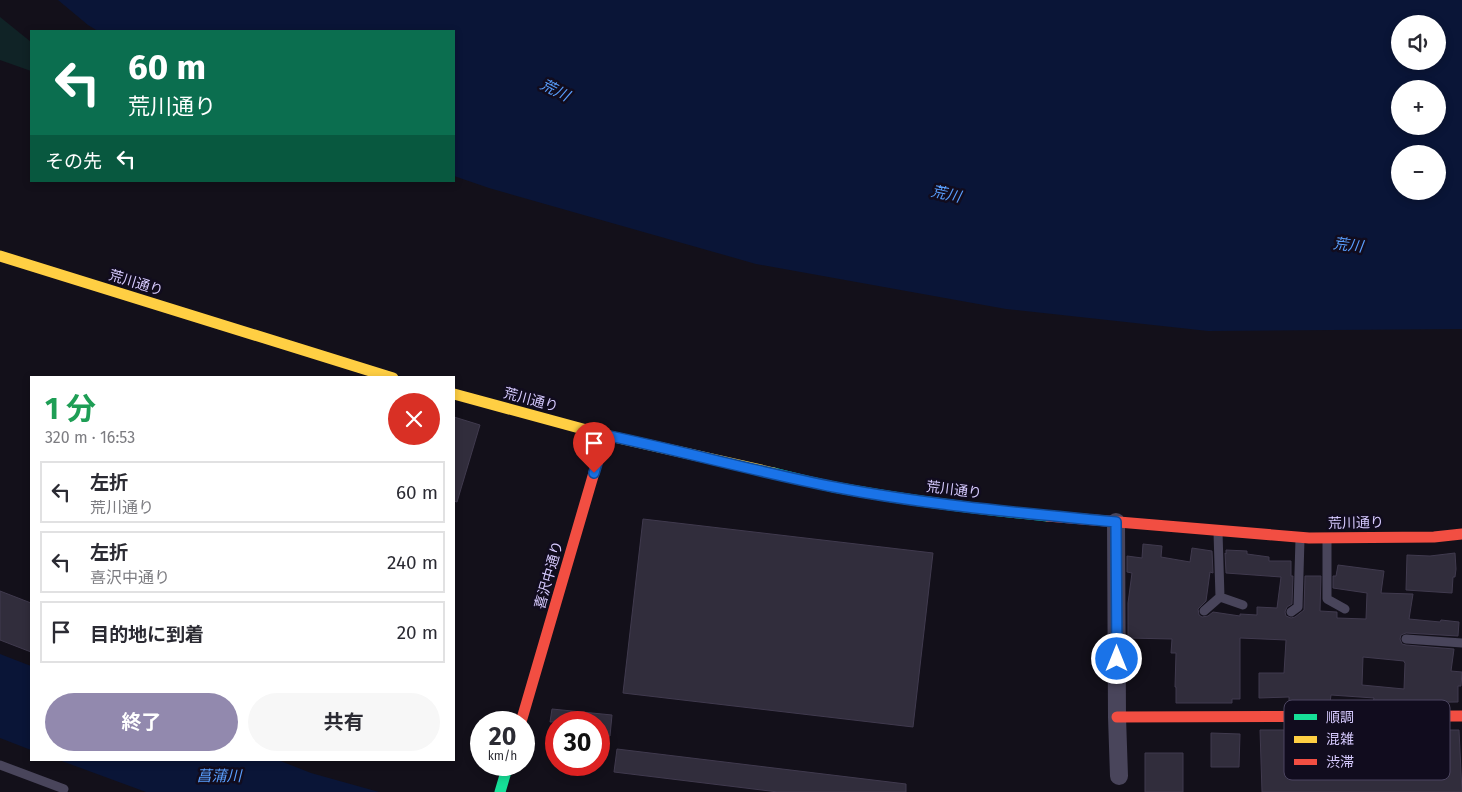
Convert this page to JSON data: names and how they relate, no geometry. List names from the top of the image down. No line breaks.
{"streets":{"street":["荒川通り","喜沢中通り"]},"crossings":[["荒川通り","喜沢中通り"]],"water":["荒川","菖蒲川"],"legend":["順調","混雑","渋滞"],"page":{"map_buttons":["+","−"],"turn":["60 m","荒川通り"],"then":"その先","heading":["1 分","320 m · 16:53"],"list":[{"name":"左折","note":"荒川通り","value":"60 m"},{"name":"左折","note":"喜沢中通り","value":"240 m"},{"name":"目的地に到着","value":"20 m"}],"buttons":["終了","共有"],"speed":"20 km/h","limit":"30"}}
